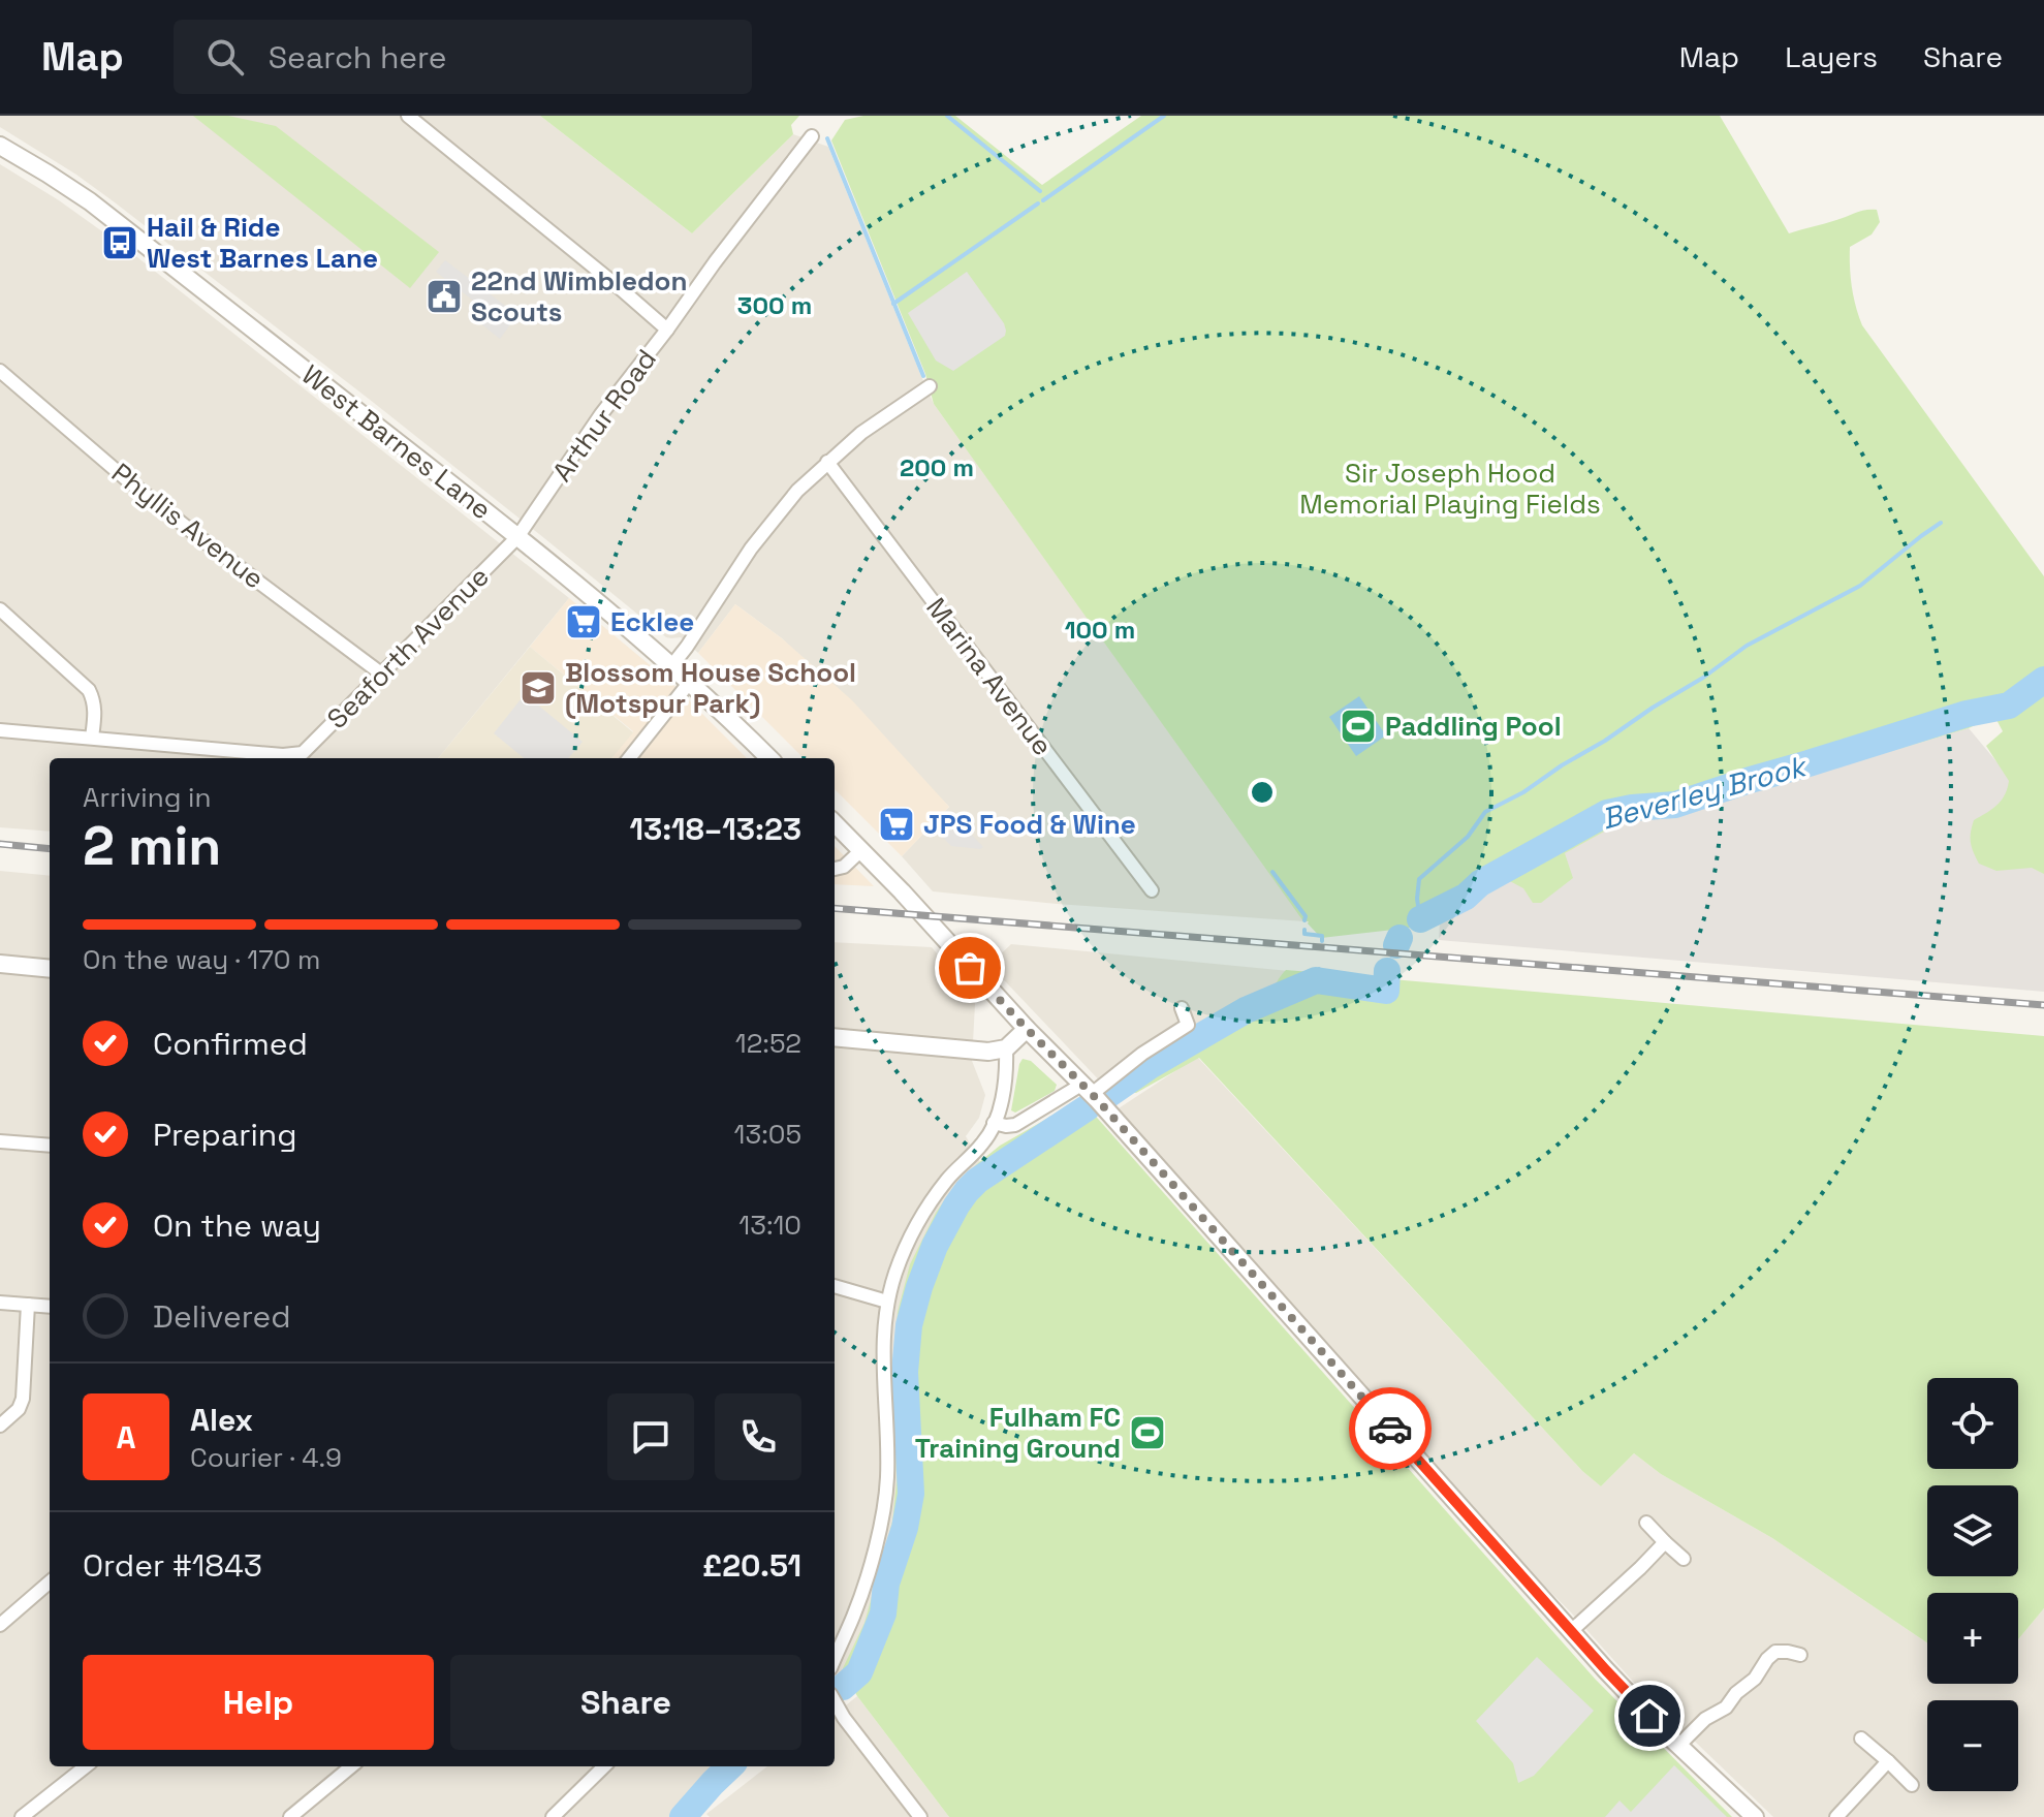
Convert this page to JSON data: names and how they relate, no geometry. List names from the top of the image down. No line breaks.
{"streets":{"street":["Arthur Road","West Barnes Lane","Phyllis Avenue","Seaforth Avenue","Marina Avenue"]},"crossings":[["Arthur Road","West Barnes Lane"],["Arthur Road","Seaforth Avenue"],["West Barnes Lane","Seaforth Avenue"],["Phyllis Avenue","Seaforth Avenue"]],"water":["Beverley Brook"],"parks":["Sir Joseph Hood Memorial Playing Fields"],"places":{"bus stop":["Hail & Ride West Barnes Lane"],"public building":["22nd Wimbledon Scouts"],"supermarket":["Ecklee","JPS Food & Wine"],"school or university":["Blossom House School (Motspur Park)"],"sports":["Paddling Pool","Fulham FC Training Ground"]},"page":{"header":"Map","search":"Search here","nav":["Map","Layers","Share"],"heading":["2 min","Arriving in","13:18–13:23"],"panel":["Alex","Courier · 4.9","Order #1843","£20.51"],"bar":"On the way · 170 m","list":[["Confirmed","12:52"],["Preparing","13:05"],["On the way","13:10"],"Delivered"],"map_buttons":["+","−"],"round":"A","buttons":["Help","Share"]},"rings":["300 m","200 m","100 m"]}
